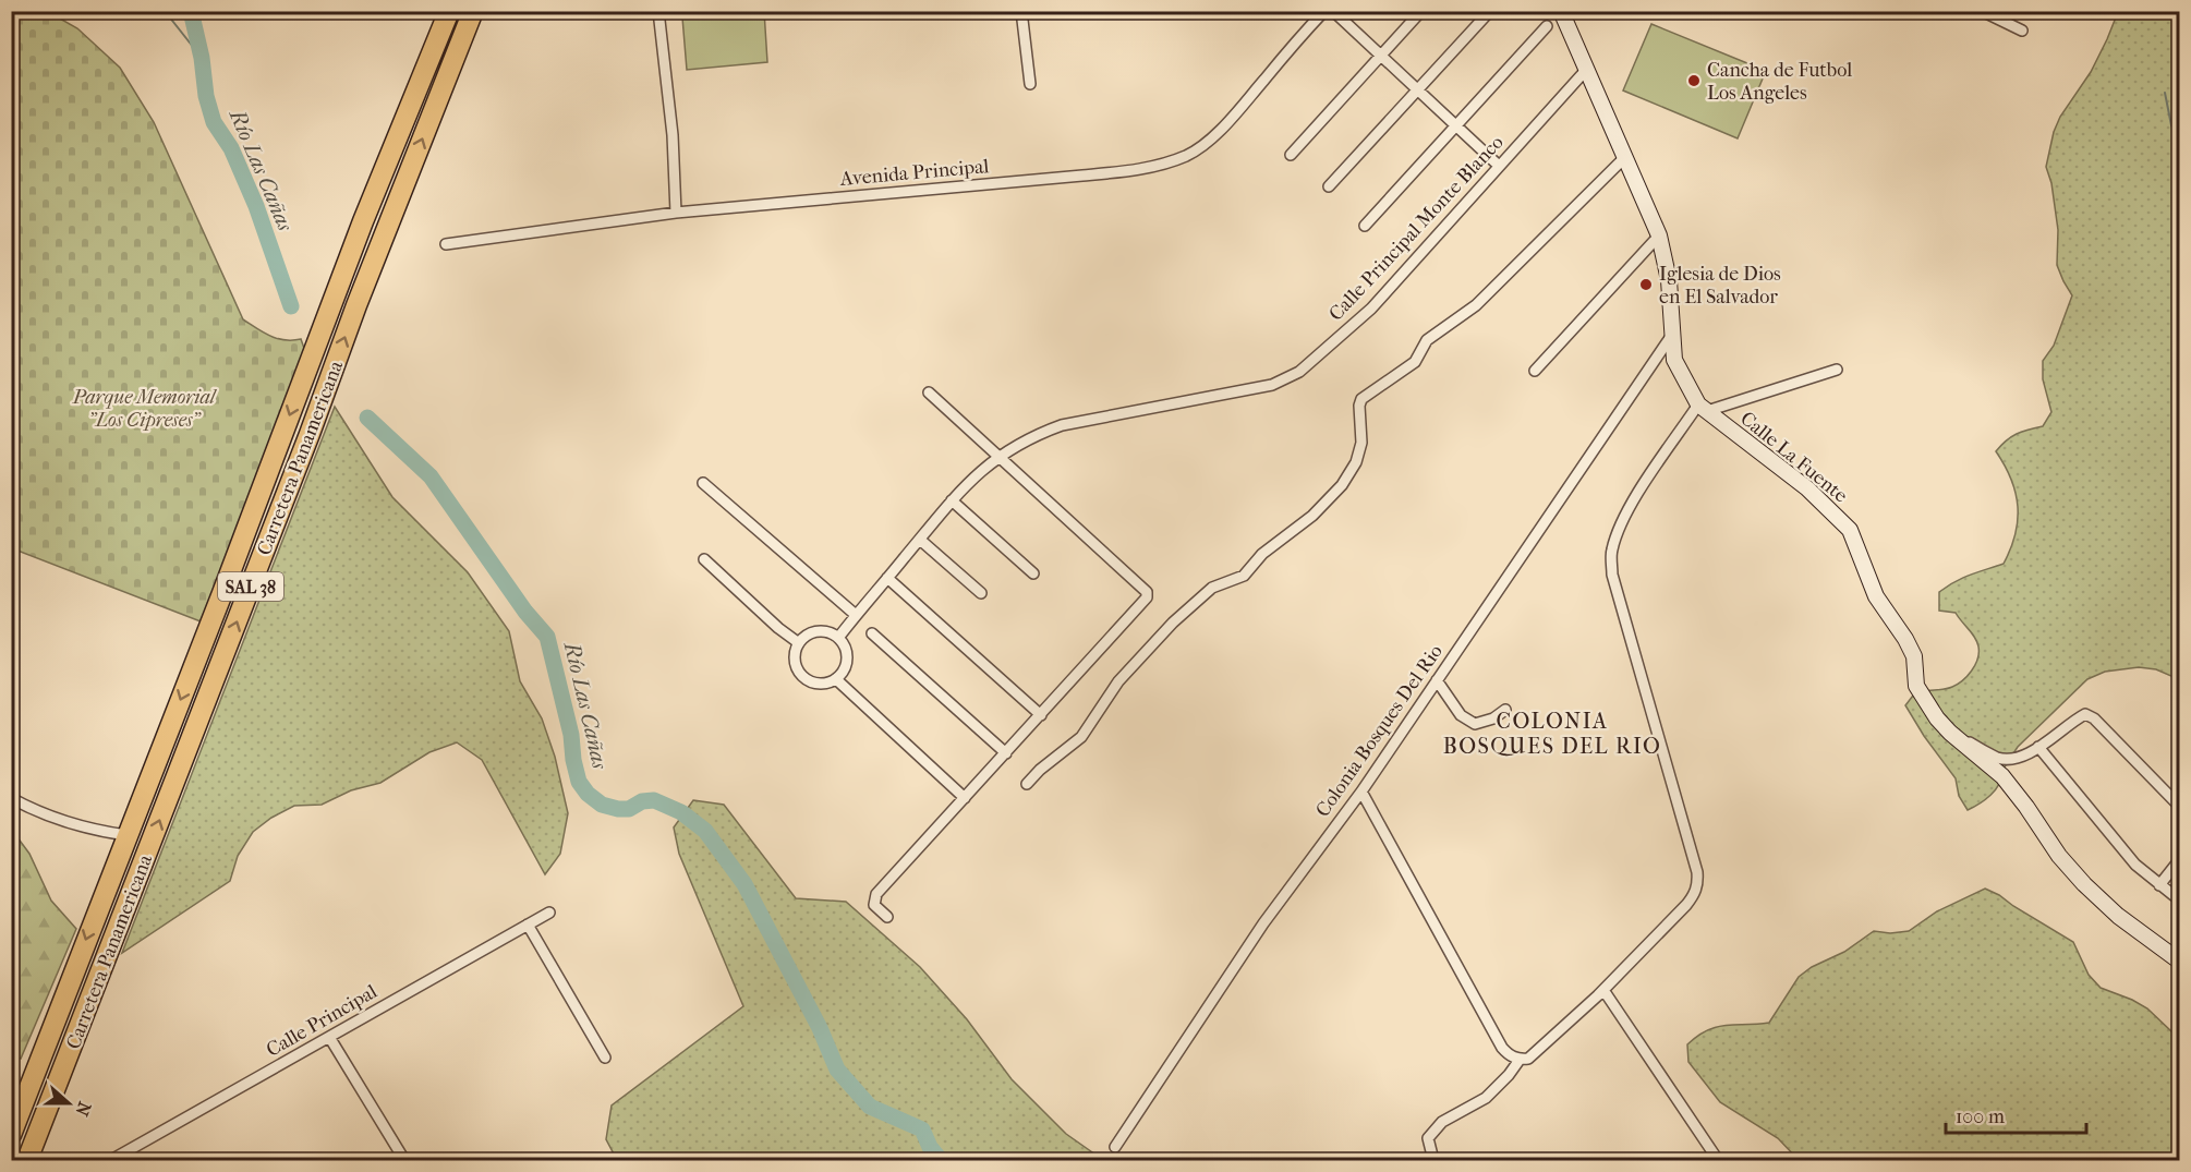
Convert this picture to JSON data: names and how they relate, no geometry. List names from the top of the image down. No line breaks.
{"streets":{"highway":["Carretera Panamericana","SAL 38"],"street":["Avenida Principal","Calle Principal Monte Blanco","Calle La Fuente","Colonia Bosques Del Rio","Calle Principal"]},"crossings":[["Calle Principal Monte Blanco","Calle La Fuente"],["Calle La Fuente","Colonia Bosques Del Rio"]],"districts":["COLONIA BOSQUES DEL RIO"],"water":["Río Las Cañas"],"parks":["Parque Memorial \"Los Cipreses\""],"places":["Cancha de Futbol Los Angeles","Iglesia de Dios en El Salvador"],"scale_bar":"100 m","north":"right"}
